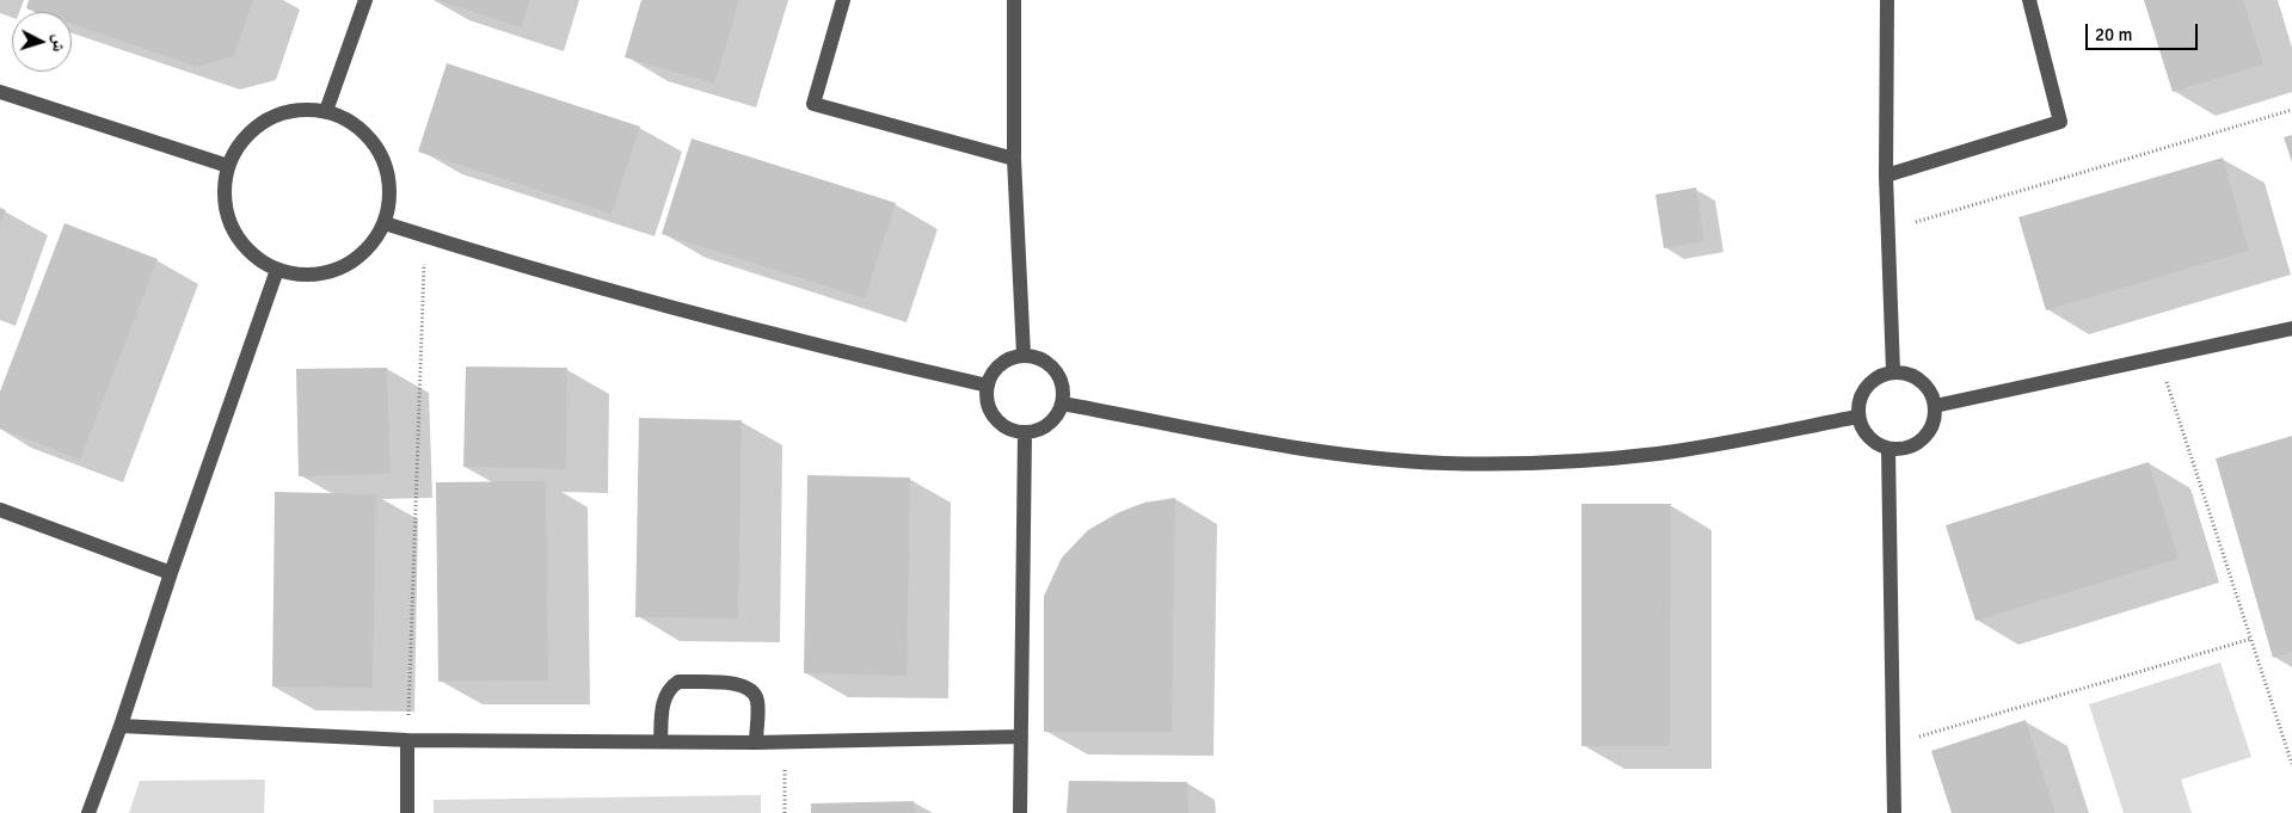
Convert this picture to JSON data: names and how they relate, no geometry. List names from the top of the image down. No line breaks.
{"scale_bar":"20 m","north":"right"}
